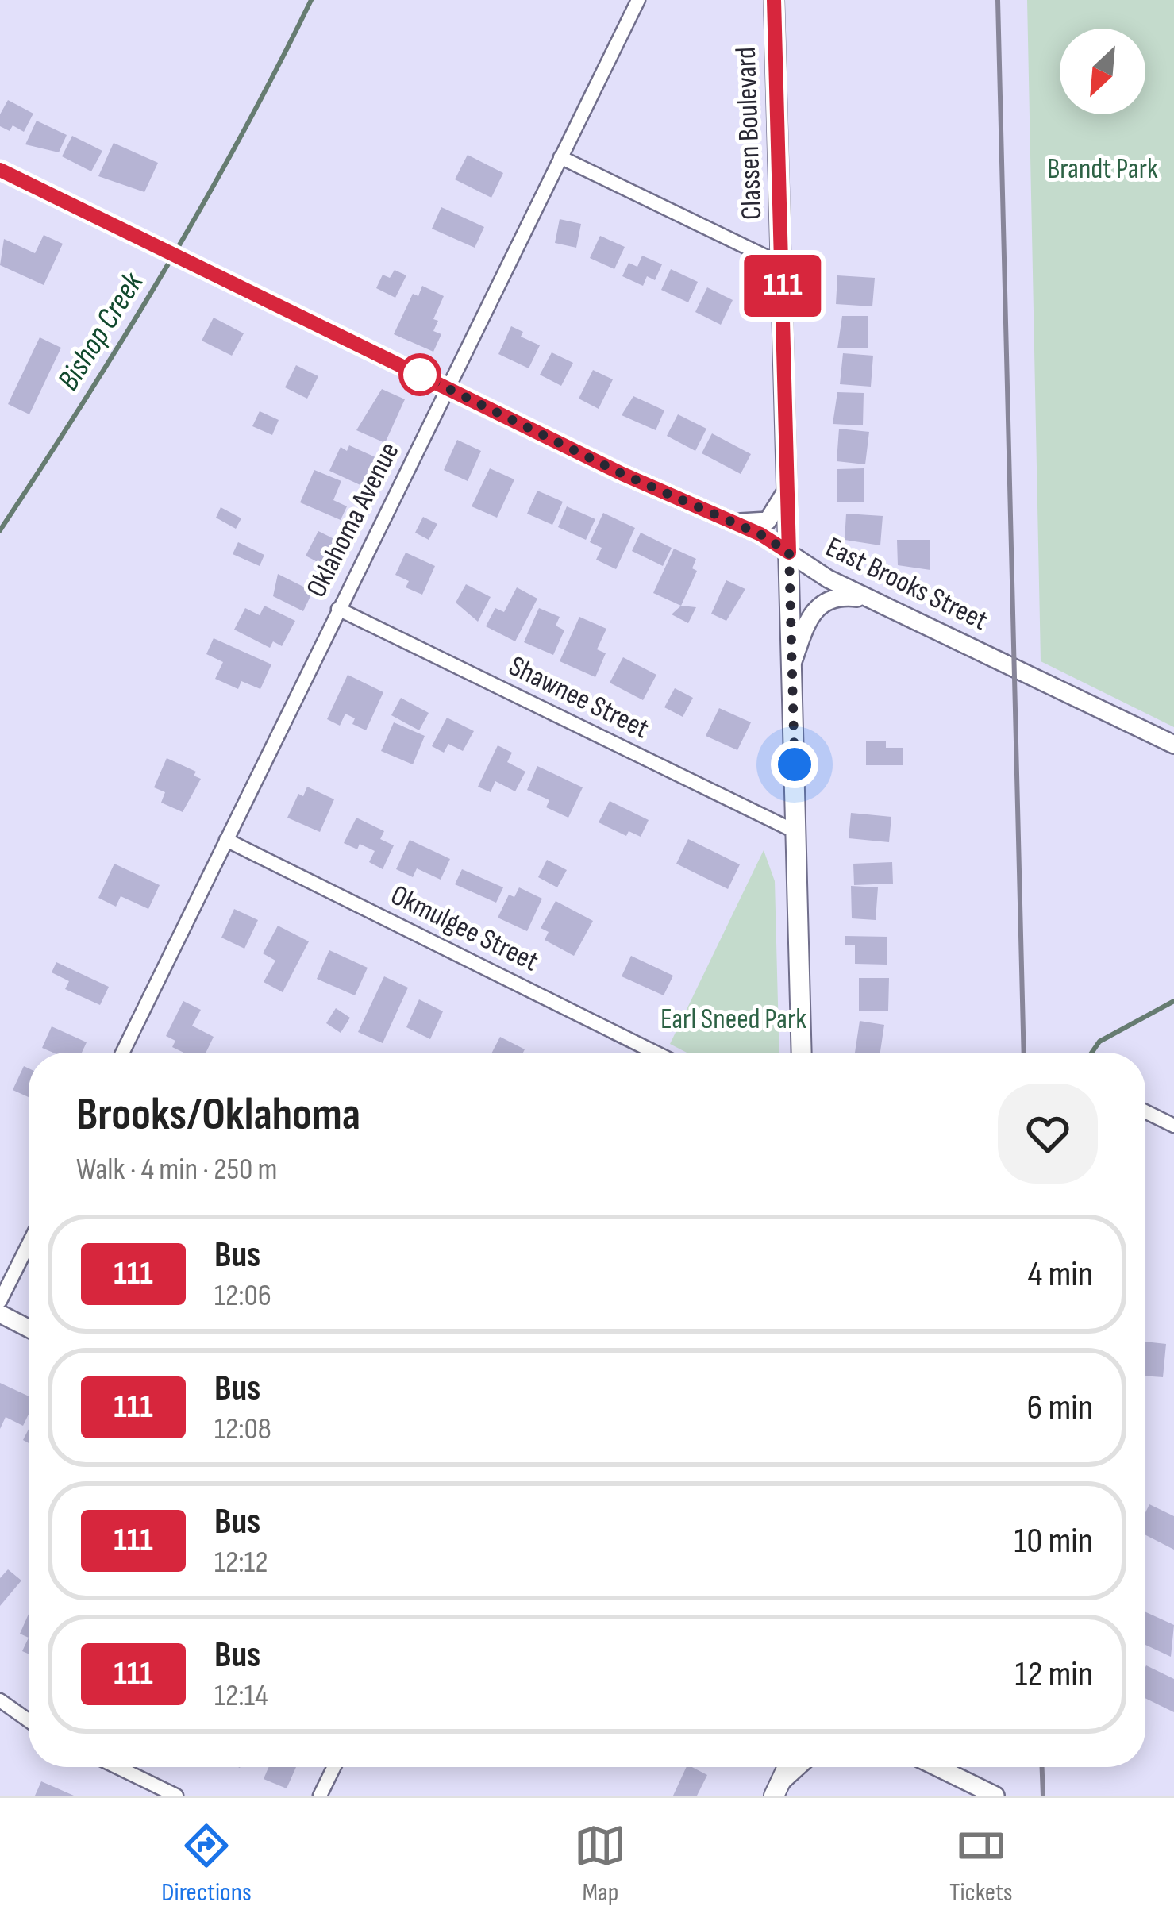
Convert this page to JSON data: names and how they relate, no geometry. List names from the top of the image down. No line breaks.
{"streets":{"main road":["Classen Boulevard"],"street":["Oklahoma Avenue","East Brooks Street","Shawnee Street","Okmulgee Street"]},"crossings":[["Classen Boulevard","East Brooks Street"],["Classen Boulevard","Shawnee Street"],["Oklahoma Avenue","East Brooks Street"],["Oklahoma Avenue","Shawnee Street"],["Oklahoma Avenue","Okmulgee Street"]],"water":["Bishop Creek"],"parks":["Brandt Park","Earl Sneed Park"],"lines":["bus line 111"],"north":"bottom left","page":{"on_map":"111","heading":["Brooks/Oklahoma","Walk · 4 min · 250 m"],"list":[{"mark":"111","name":"Bus","note":"12:06","value":"4 min"},{"mark":"111","name":"Bus","note":"12:08","value":"6 min"},{"mark":"111","name":"Bus","note":"12:12","value":"10 min"},{"mark":"111","name":"Bus","note":"12:14","value":"12 min"}],"tabs":["Directions","Map","Tickets"]}}
